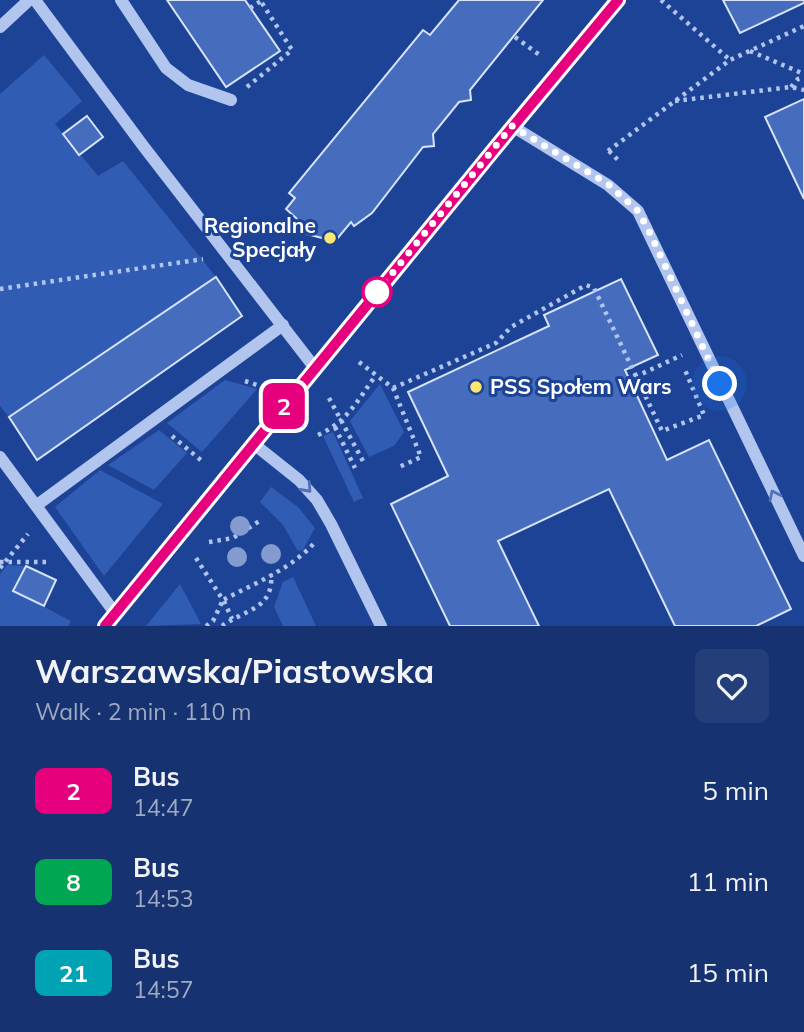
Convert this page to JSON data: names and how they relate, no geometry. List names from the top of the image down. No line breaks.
{"places":["Regionalne Specjały","PSS Społem Wars"],"lines":["bus line 2"],"page":{"on_map":"2","heading":["Warszawska/Piastowska","Walk · 2 min · 110 m"],"list":[{"mark":"2","name":"Bus","note":"14:47","value":"5 min"},{"mark":"8","name":"Bus","note":"14:53","value":"11 min"},{"mark":"21","name":"Bus","note":"14:57","value":"15 min"}]}}
